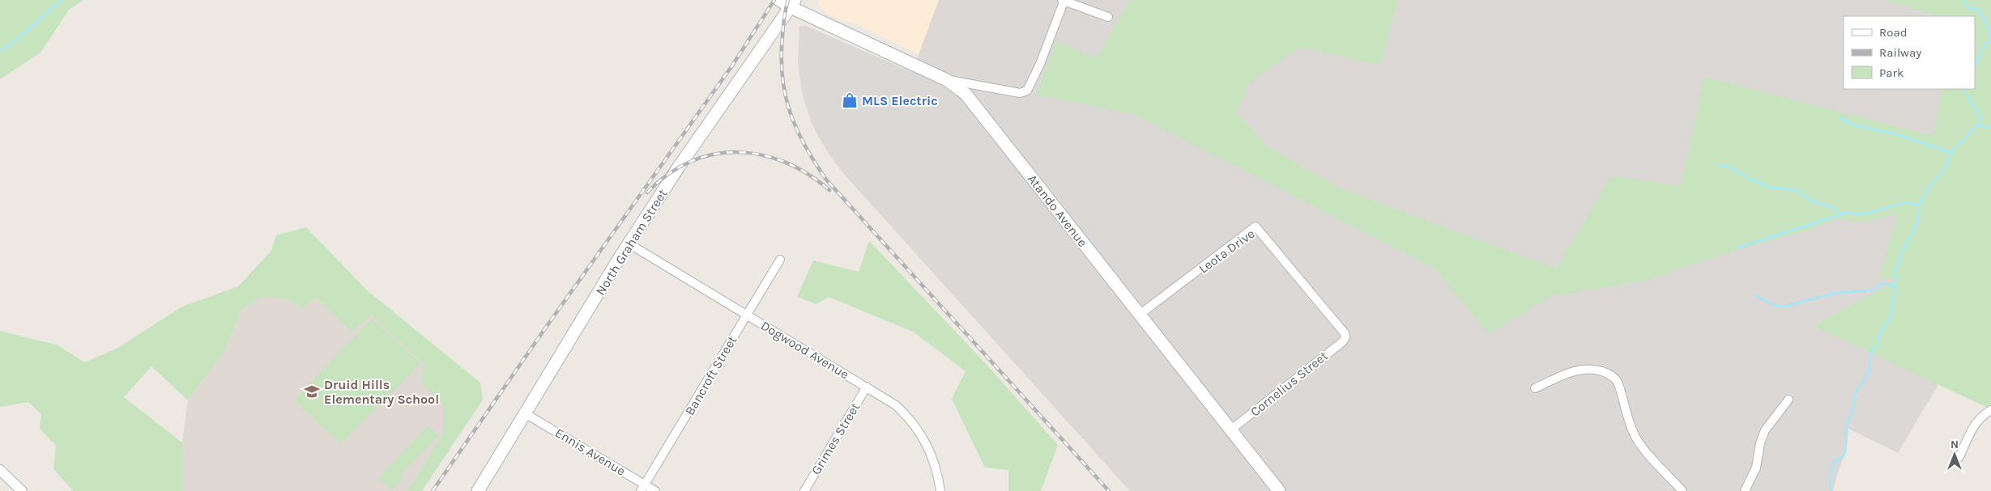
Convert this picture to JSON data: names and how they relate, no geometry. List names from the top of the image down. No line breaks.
{"streets":{"main road":["Atando Avenue","North Graham Street"],"street":["Leota Drive","Dogwood Avenue","Bancroft Street","Cornelius Street","Grimes Street","Ennis Avenue"]},"crossings":[["Atando Avenue","North Graham Street"],["Atando Avenue","Leota Drive"],["Atando Avenue","Cornelius Street"],["North Graham Street","Dogwood Avenue"],["North Graham Street","Ennis Avenue"],["Leota Drive","Cornelius Street"],["Dogwood Avenue","Bancroft Street"],["Dogwood Avenue","Grimes Street"],["Bancroft Street","Ennis Avenue"]],"places":{"shop":["MLS Electric"],"school or university":["Druid Hills Elementary School"]},"legend":["Road","Railway","Park"],"north":"top"}
